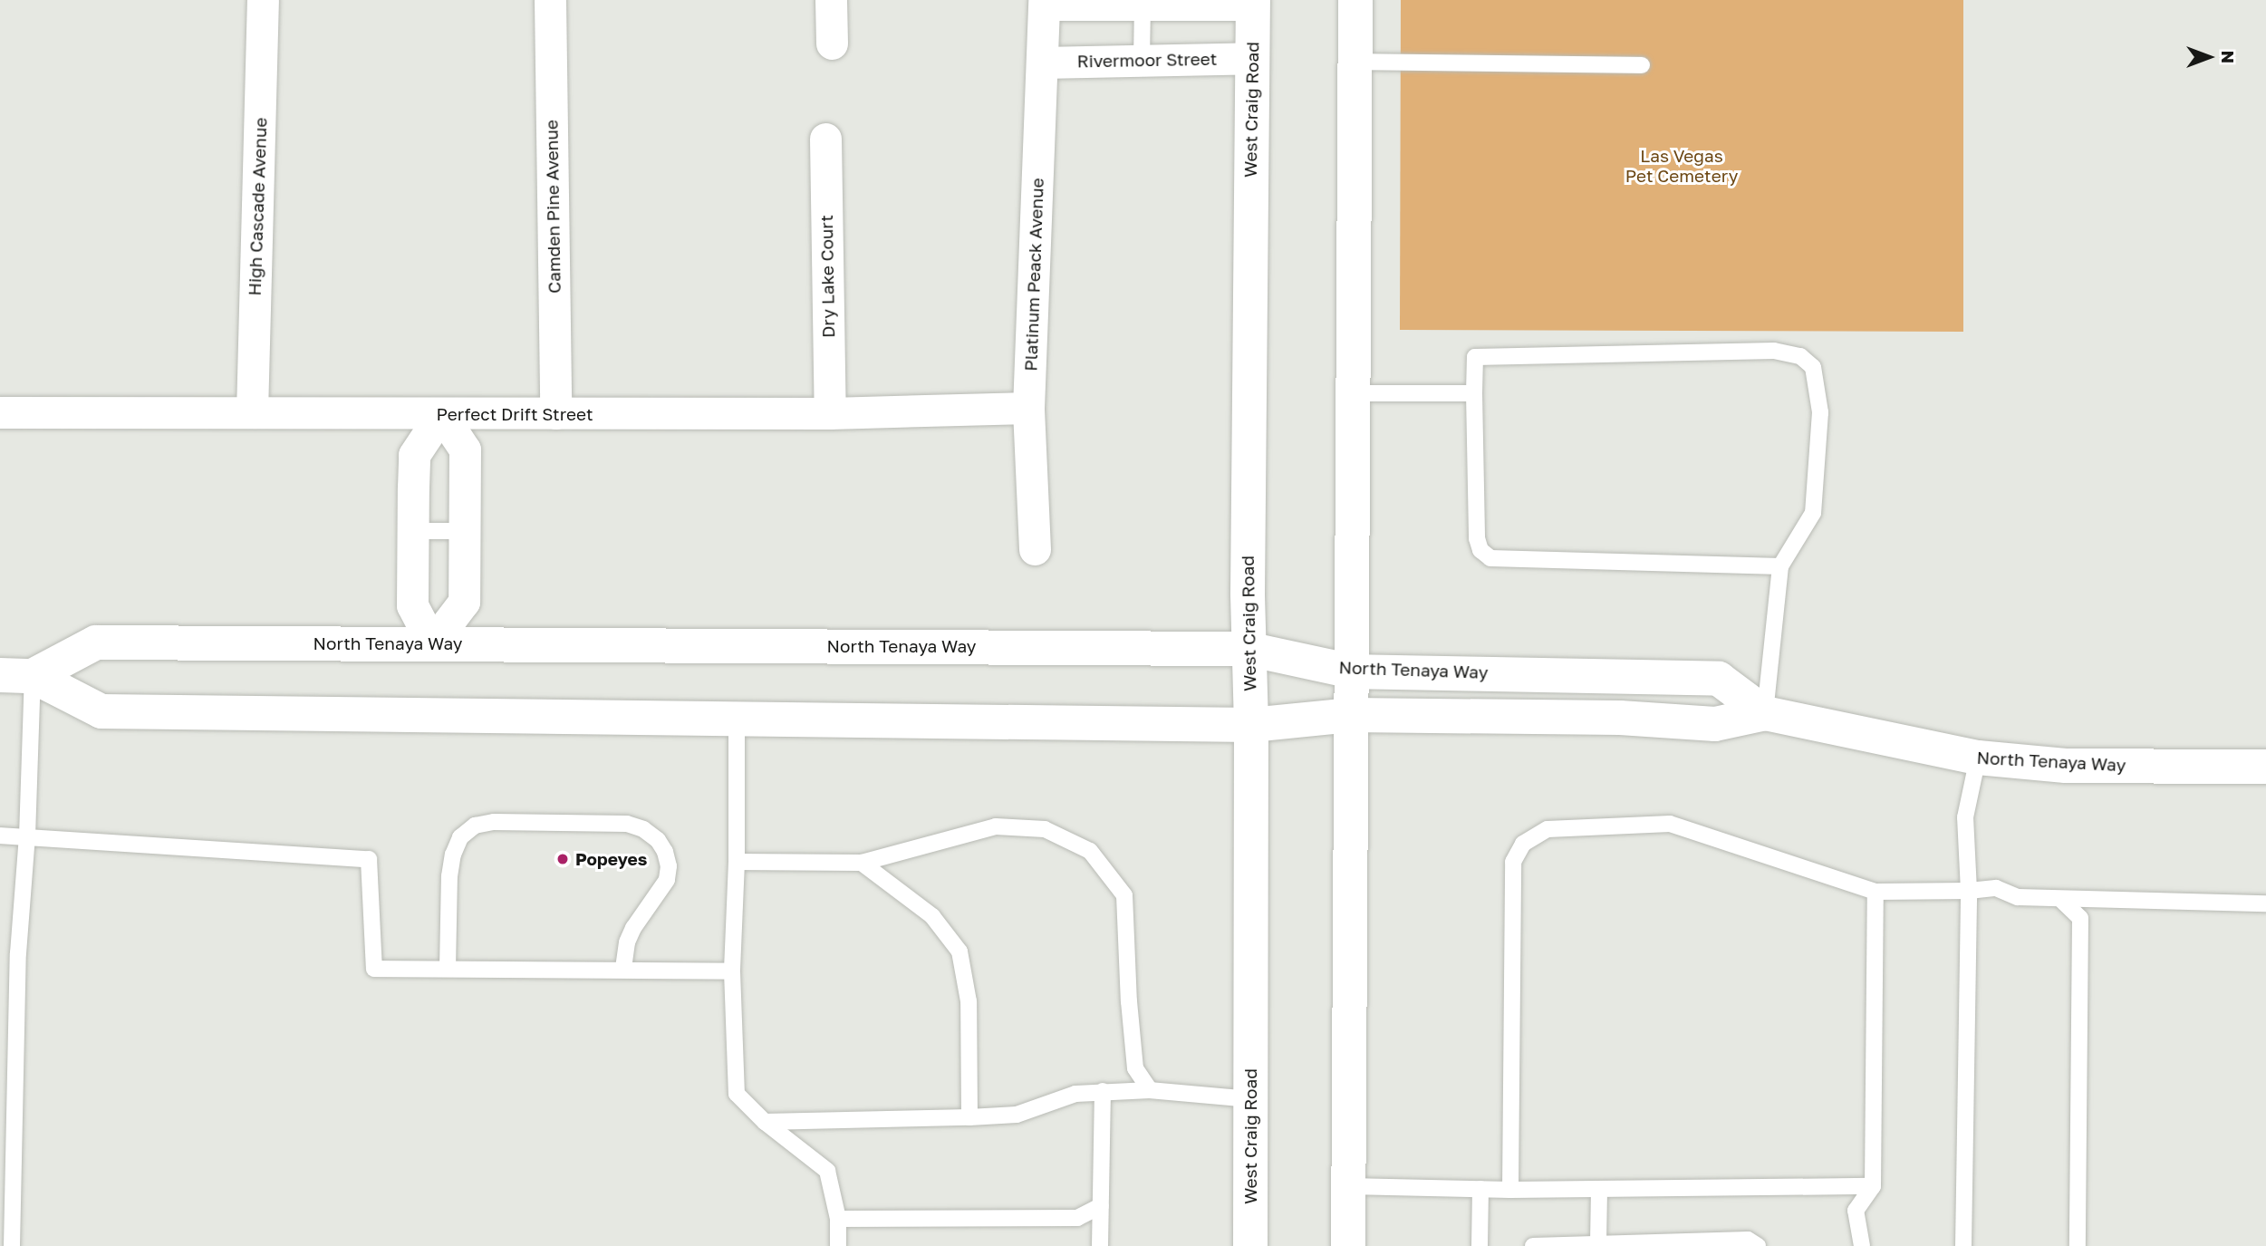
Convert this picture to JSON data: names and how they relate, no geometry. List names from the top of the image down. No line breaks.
{"streets":{"main road":["West Craig Road","North Tenaya Way"],"street":["Rivermoor Street","High Cascade Avenue","Camden Pine Avenue","Platinum Peack Avenue","Dry Lake Court","Perfect Drift Street"]},"crossings":[["Rivermoor Street","West Craig Road"],["Rivermoor Street","Platinum Peack Avenue"],["West Craig Road","North Tenaya Way"],["High Cascade Avenue","Perfect Drift Street"],["Camden Pine Avenue","Perfect Drift Street"],["Platinum Peack Avenue","Perfect Drift Street"],["Dry Lake Court","Perfect Drift Street"]],"parks":["Las Vegas Pet Cemetery"],"places":["Popeyes"],"north":"right"}
